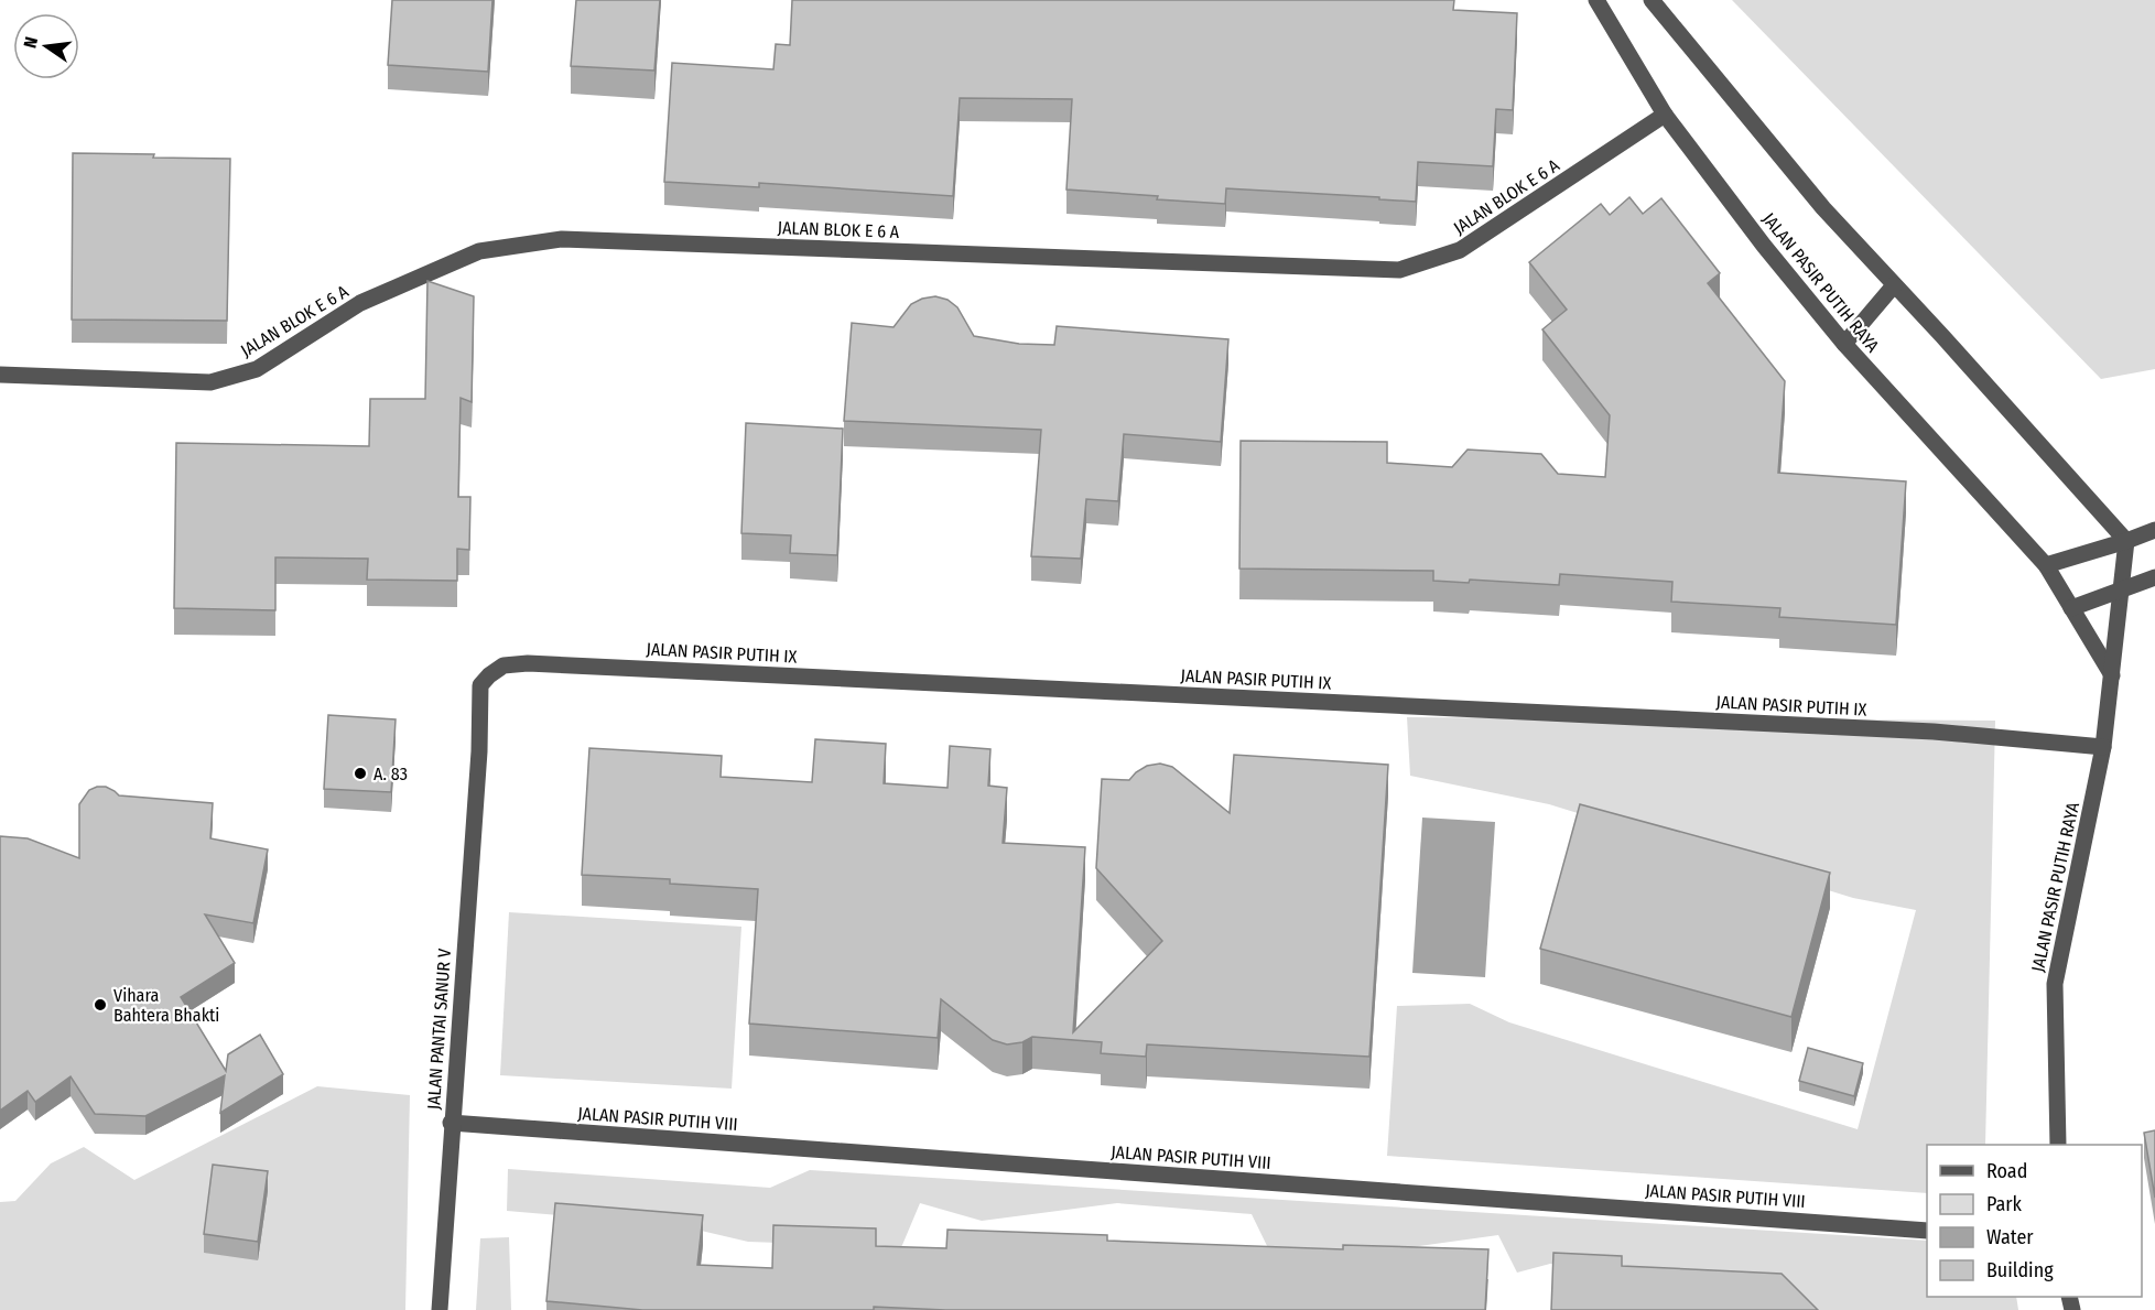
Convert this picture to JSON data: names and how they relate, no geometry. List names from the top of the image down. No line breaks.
{"streets":{"street":["JALAN BLOK E 6 A","JALAN PASIR PUTIH RAYA","JALAN PASIR PUTIH IX","JALAN PANTAI SANUR V","JALAN PASIR PUTIH VIII"]},"crossings":[["JALAN BLOK E 6 A","JALAN PASIR PUTIH RAYA"],["JALAN PASIR PUTIH RAYA","JALAN PASIR PUTIH IX"],["JALAN PASIR PUTIH IX","JALAN PANTAI SANUR V"],["JALAN PANTAI SANUR V","JALAN PASIR PUTIH VIII"]],"places":["A. 83","Vihara Bahtera Bhakti"],"legend":["Road","Park","Water","Building"],"north":"left"}
